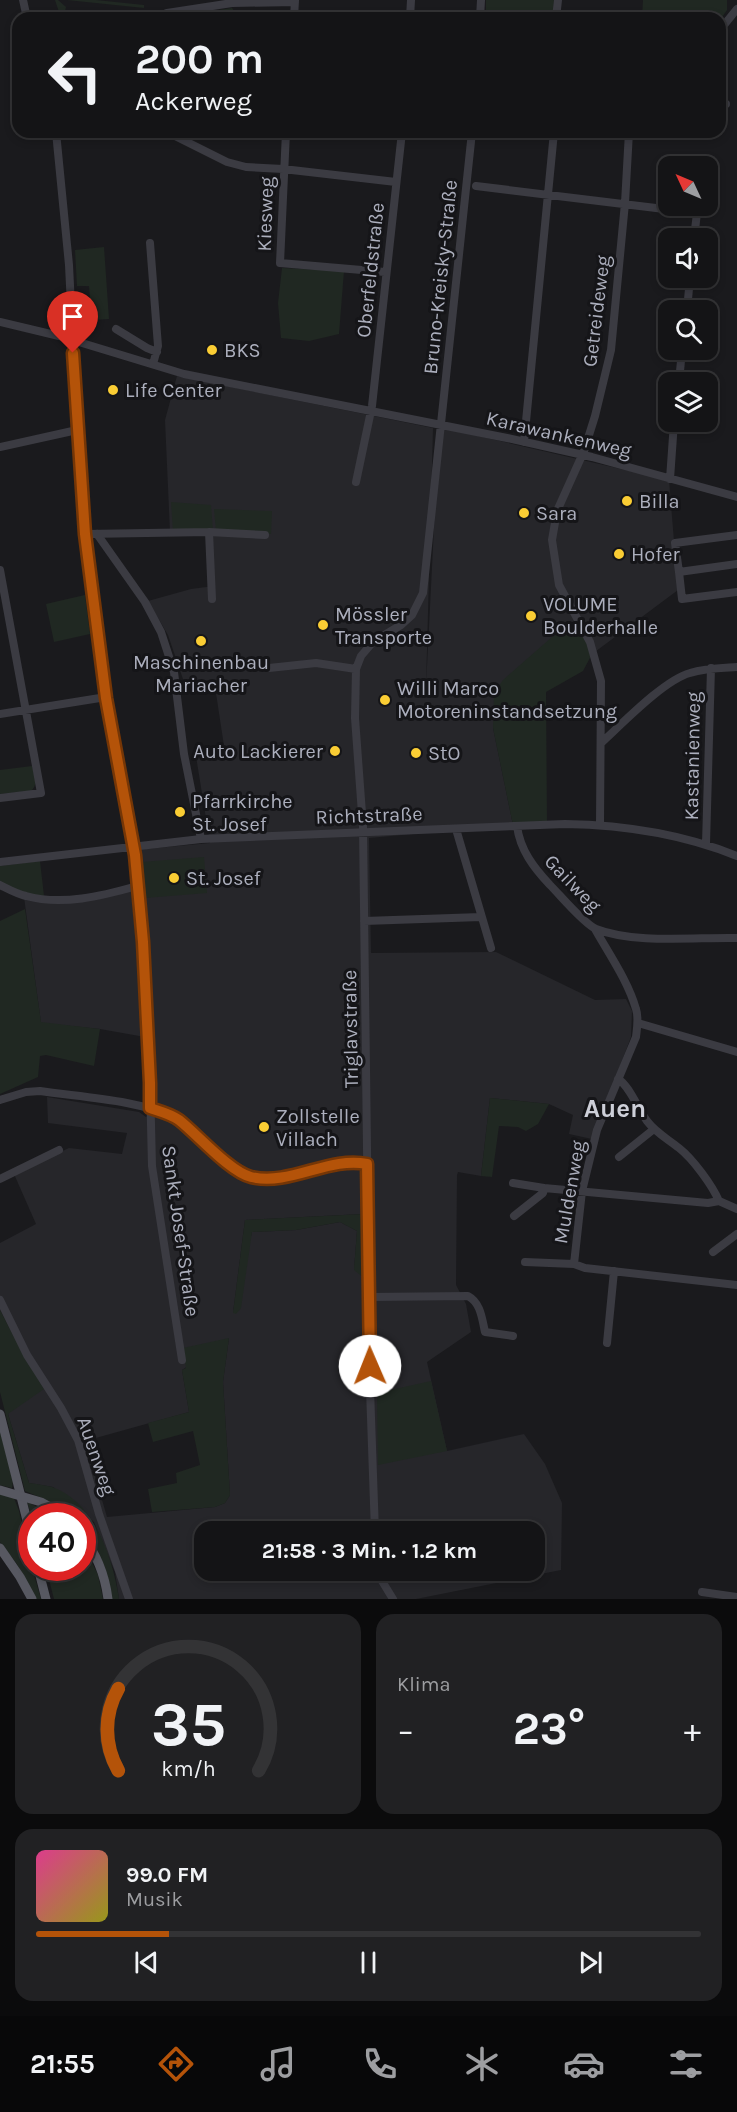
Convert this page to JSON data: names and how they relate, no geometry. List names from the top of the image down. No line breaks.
{"streets":{"street":["Kiesweg","Oberfeldstraße","Bruno-Kreisky-Straße","Getreideweg","Karawankenweg","Kastanienweg","Richtstraße","Gailweg","Triglavstraße","Muldenweg","Sankt Josef-Straße","Auenweg"]},"crossings":[["Kiesweg","Oberfeldstraße"],["Oberfeldstraße","Karawankenweg"],["Bruno-Kreisky-Straße","Karawankenweg"],["Bruno-Kreisky-Straße","Triglavstraße"],["Getreideweg","Karawankenweg"],["Getreideweg","Richtstraße"],["Karawankenweg","Sankt Josef-Straße"],["Kastanienweg","Richtstraße"],["Richtstraße","Gailweg"],["Richtstraße","Triglavstraße"],["Richtstraße","Sankt Josef-Straße"]],"districts":["Auen"],"places":["BKS","Life Center","Billa","Sara","Hofer","VOLUME Boulderhalle","Mössler Transporte","Maschinenbau Mariacher","Willi Marco Motoreninstandsetzung","Auto Lackierer","StO","Pfarrkirche St. Josef","St. Josef","Zollstelle Villach"],"north":"top left","page":{"turn":["200 m","Ackerweg"],"limit":"40","trip":"21:58 · 3 Min. · 1.2 km","tile":"Klima","heat":["−","23°","+"],"song":["99.0 FM","Musik"],"tabs":"21:55","gauge":["35","km/h"]}}
